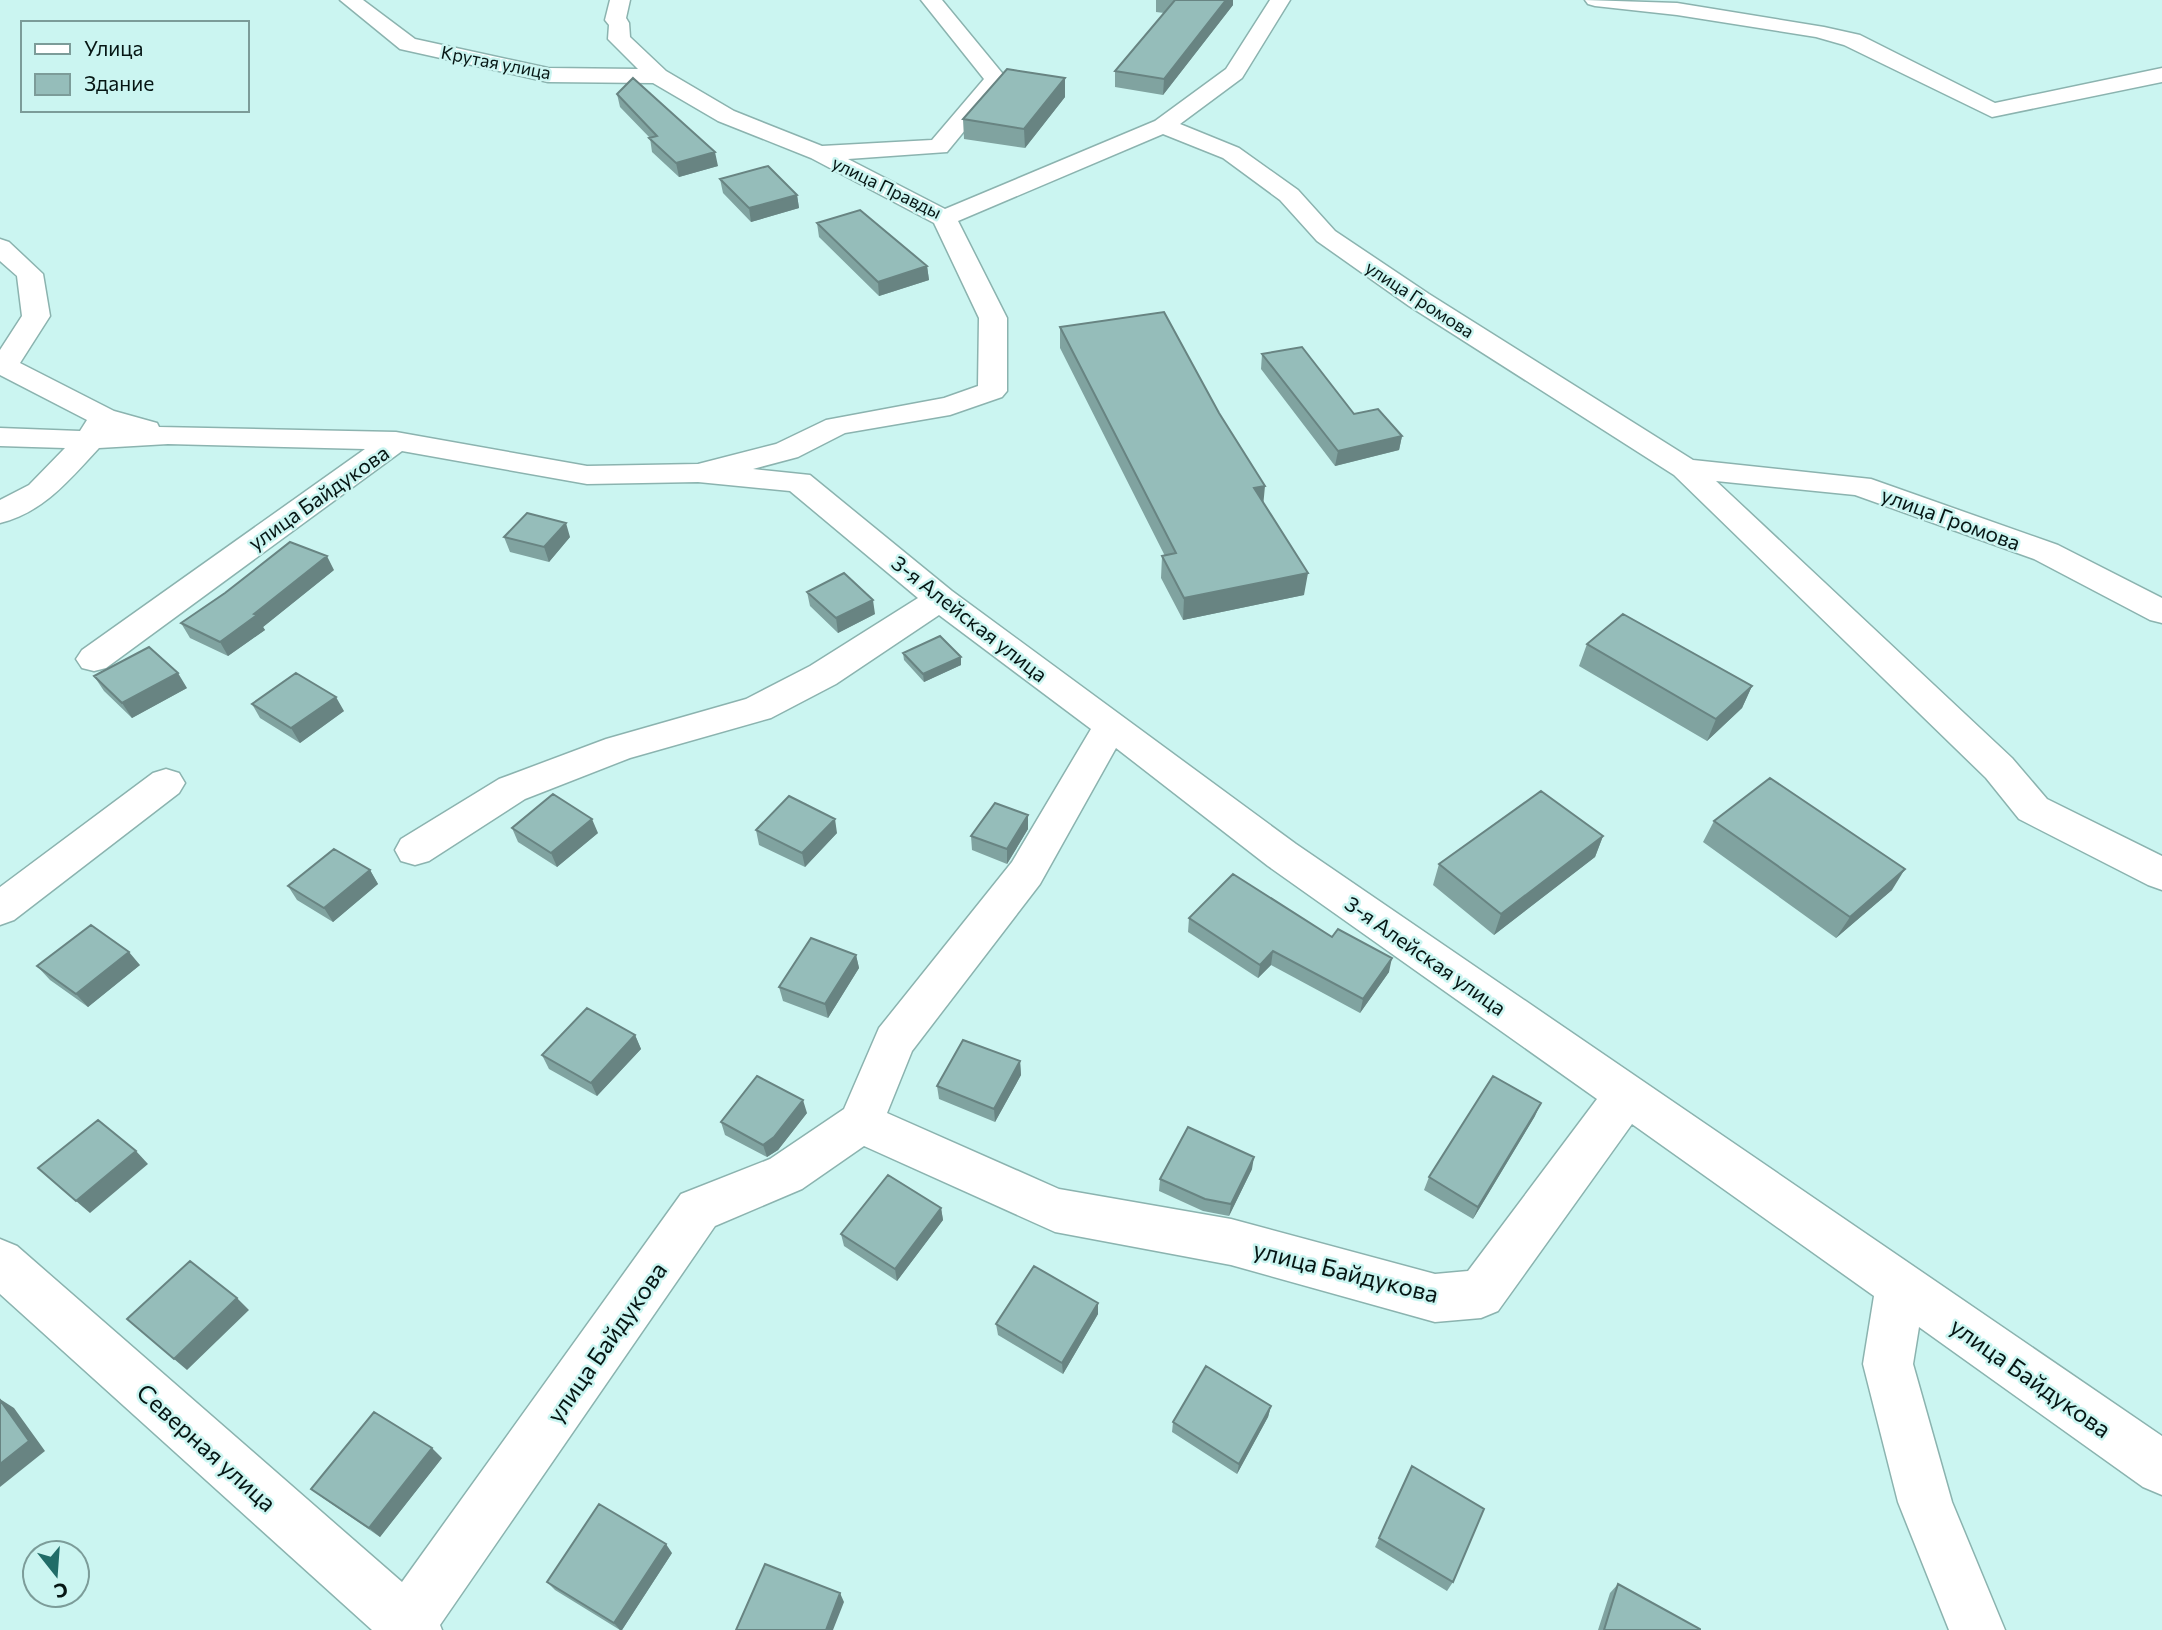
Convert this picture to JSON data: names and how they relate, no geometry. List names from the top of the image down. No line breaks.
{"streets":{"street":["Крутая улица","улица Правды","улица Громова","улица Байдукова","3-я Алейская улица","Северная улица"]},"crossings":[["Крутая улица","улица Правды"],["улица Правды","улица Громова"],["улица Байдукова","3-я Алейская улица"],["улица Байдукова","Северная улица"]],"legend":["Улица","Здание"],"north":"bottom"}
